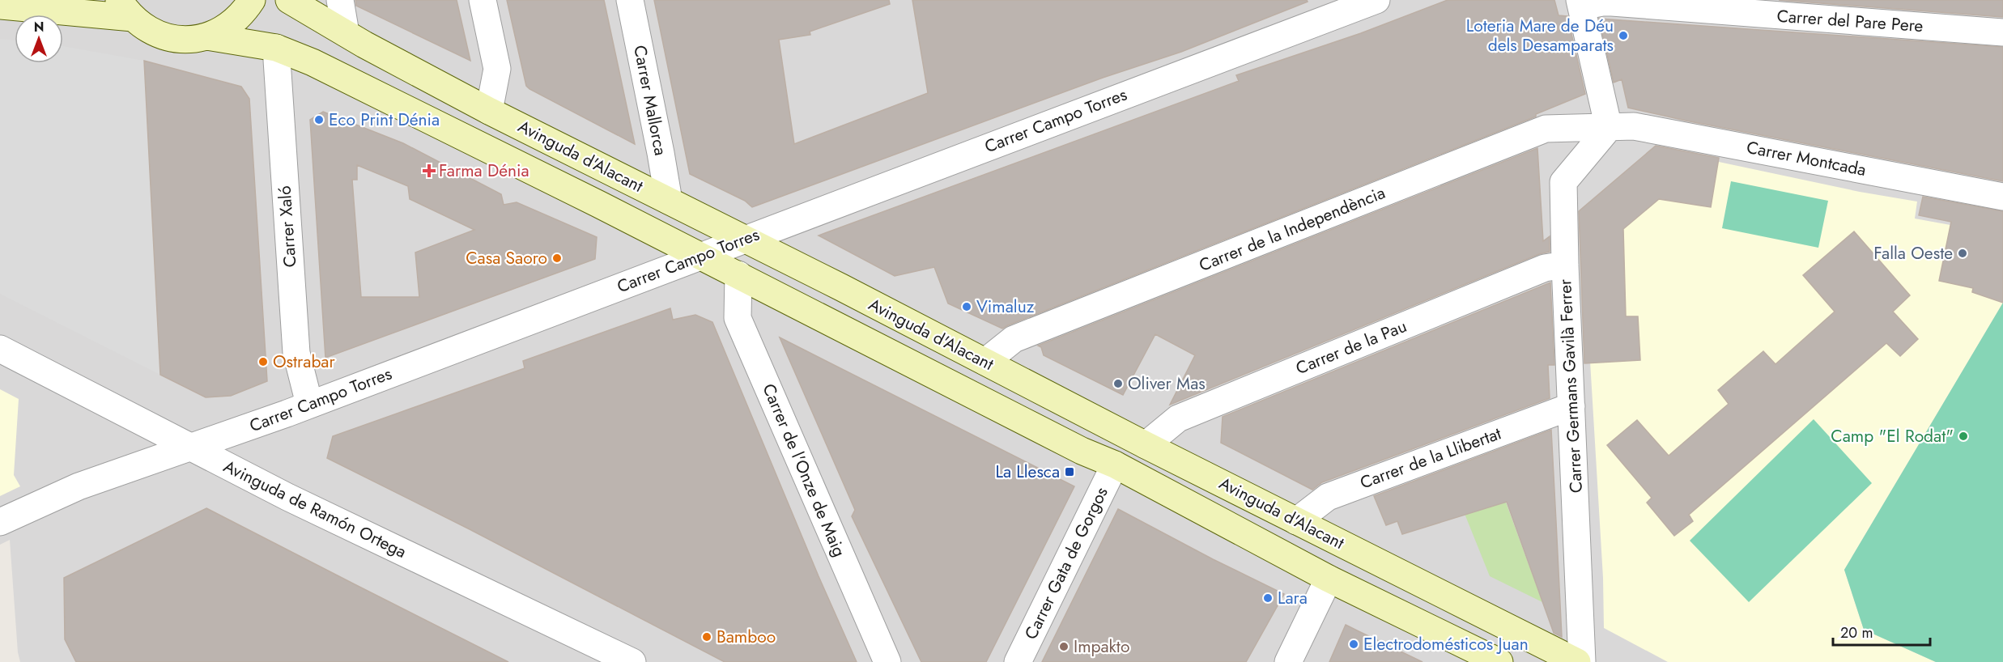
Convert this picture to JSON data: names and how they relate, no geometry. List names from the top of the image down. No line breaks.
{"streets":{"main road":["Avinguda d'Alacant"],"street":["Carrer del Pare Pere","Carrer Mallorca","Carrer Campo Torres","Carrer Montcada","Carrer Xaló","Carrer de la Independència","Carrer de la Pau","Carrer Germans Gavilà Ferrer","Carrer de la Llibertat","Carrer de l'Onze de Maig","Avinguda de Ramón Ortega","Carrer Gata de Gorgos"]},"crossings":[["Carrer Mallorca","Avinguda d'Alacant"],["Carrer Campo Torres","Avinguda d'Alacant"],["Carrer Campo Torres","Carrer Xaló"],["Carrer Campo Torres","Avinguda de Ramón Ortega"],["Avinguda d'Alacant","Carrer Xaló"],["Avinguda d'Alacant","Carrer de la Independència"],["Avinguda d'Alacant","Carrer de la Pau"],["Avinguda d'Alacant","Carrer de la Llibertat"],["Avinguda d'Alacant","Carrer de l'Onze de Maig"],["Avinguda d'Alacant","Carrer Gata de Gorgos"],["Carrer Montcada","Carrer de la Independència"],["Carrer Montcada","Carrer Germans Gavilà Ferrer"],["Carrer de la Independència","Carrer Germans Gavilà Ferrer"],["Carrer de la Pau","Carrer Germans Gavilà Ferrer"],["Carrer Germans Gavilà Ferrer","Carrer de la Llibertat"]],"places":{"other":["Loteria Mare de Déu dels Desamparats","Eco Print Dénia","Falla Oeste","Casa Saoro","Vimaluz","Ostrabar","Oliver Mas","Camp \"El Rodat\"","Lara","Bamboo","Electrodomésticos Juan","Impakto"],"health":["Farma Dénia"],"transit":["La Llesca"]},"scale_bar":"20 m","north":"top"}
